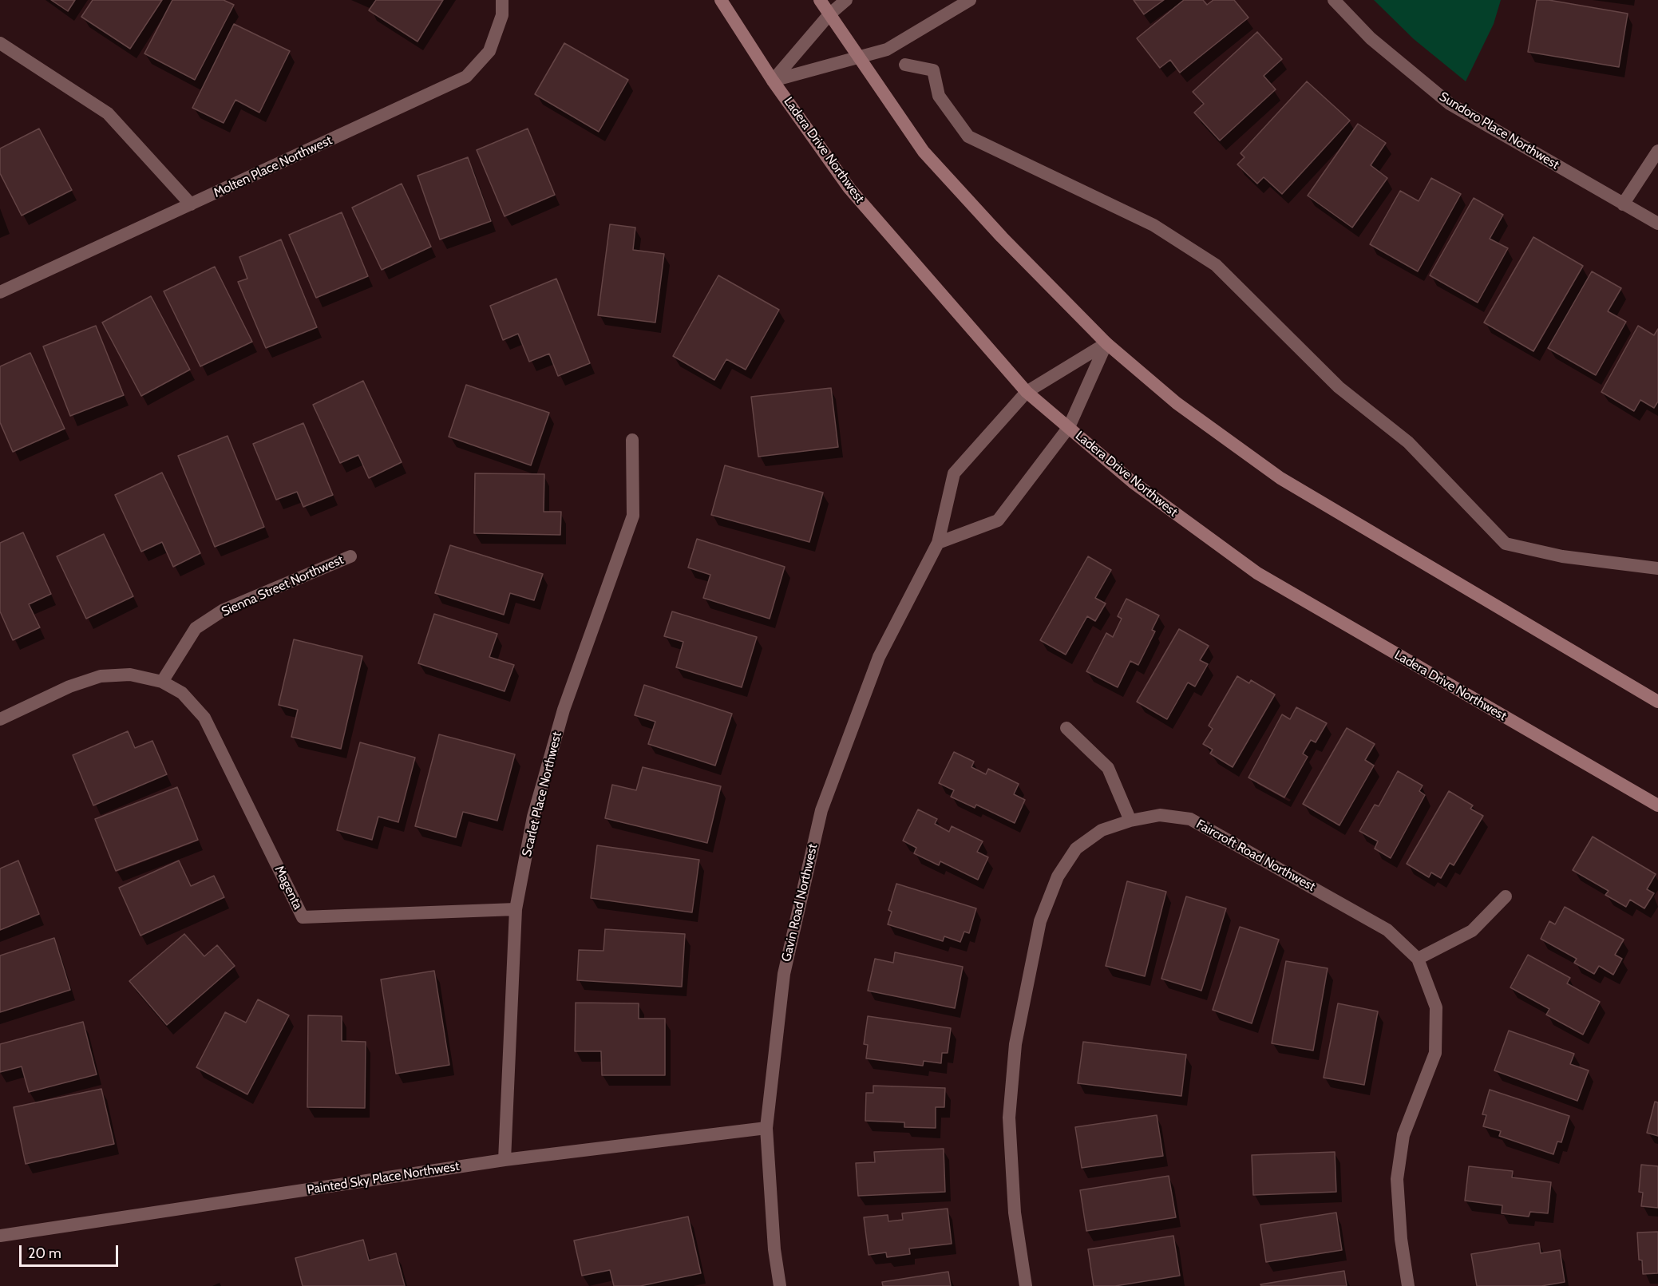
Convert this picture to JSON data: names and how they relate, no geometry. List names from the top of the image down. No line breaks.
{"streets":{"main road":["Ladera Drive Northwest"],"street":["Sundoro Place Northwest","Molten Place Northwest","Sienna Street Northwest","Scarlet Place Northwest","Faircroft Road Northwest","Magenta","Gavin Road Northwest","Painted Sky Place Northwest"]},"crossings":[["Ladera Drive Northwest","Gavin Road Northwest"],["Sienna Street Northwest","Magenta"],["Scarlet Place Northwest","Magenta"],["Scarlet Place Northwest","Painted Sky Place Northwest"],["Gavin Road Northwest","Painted Sky Place Northwest"]],"scale_bar":"20 m"}
